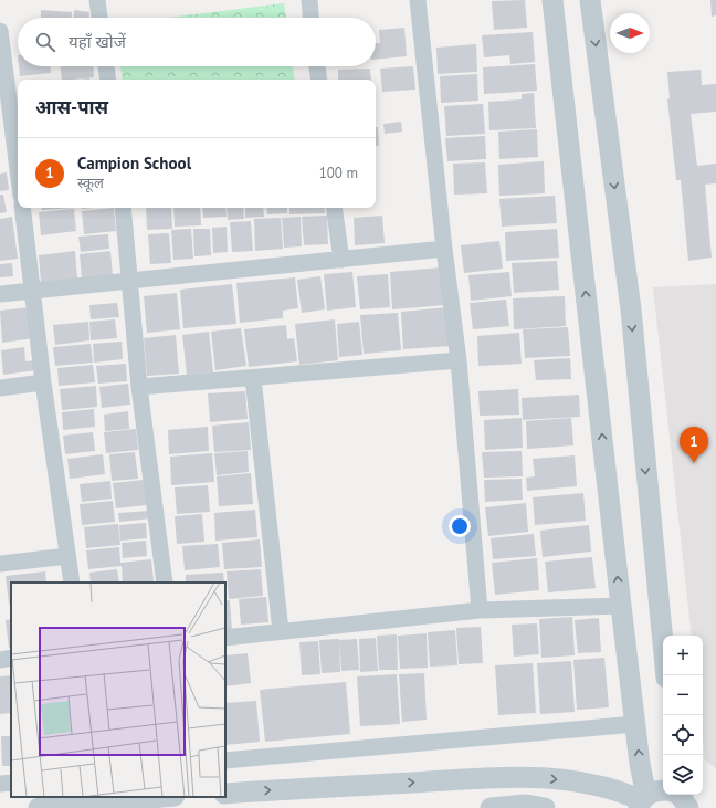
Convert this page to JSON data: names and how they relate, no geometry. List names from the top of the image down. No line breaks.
{"north":"right","page":{"search":"यहाँ खोजें","heading":"आस-पास","list":[{"mark":"1","name":"Campion School","note":"स्कूल","value":"100 m"}],"pins":"1","map_buttons":["+","−"]}}
